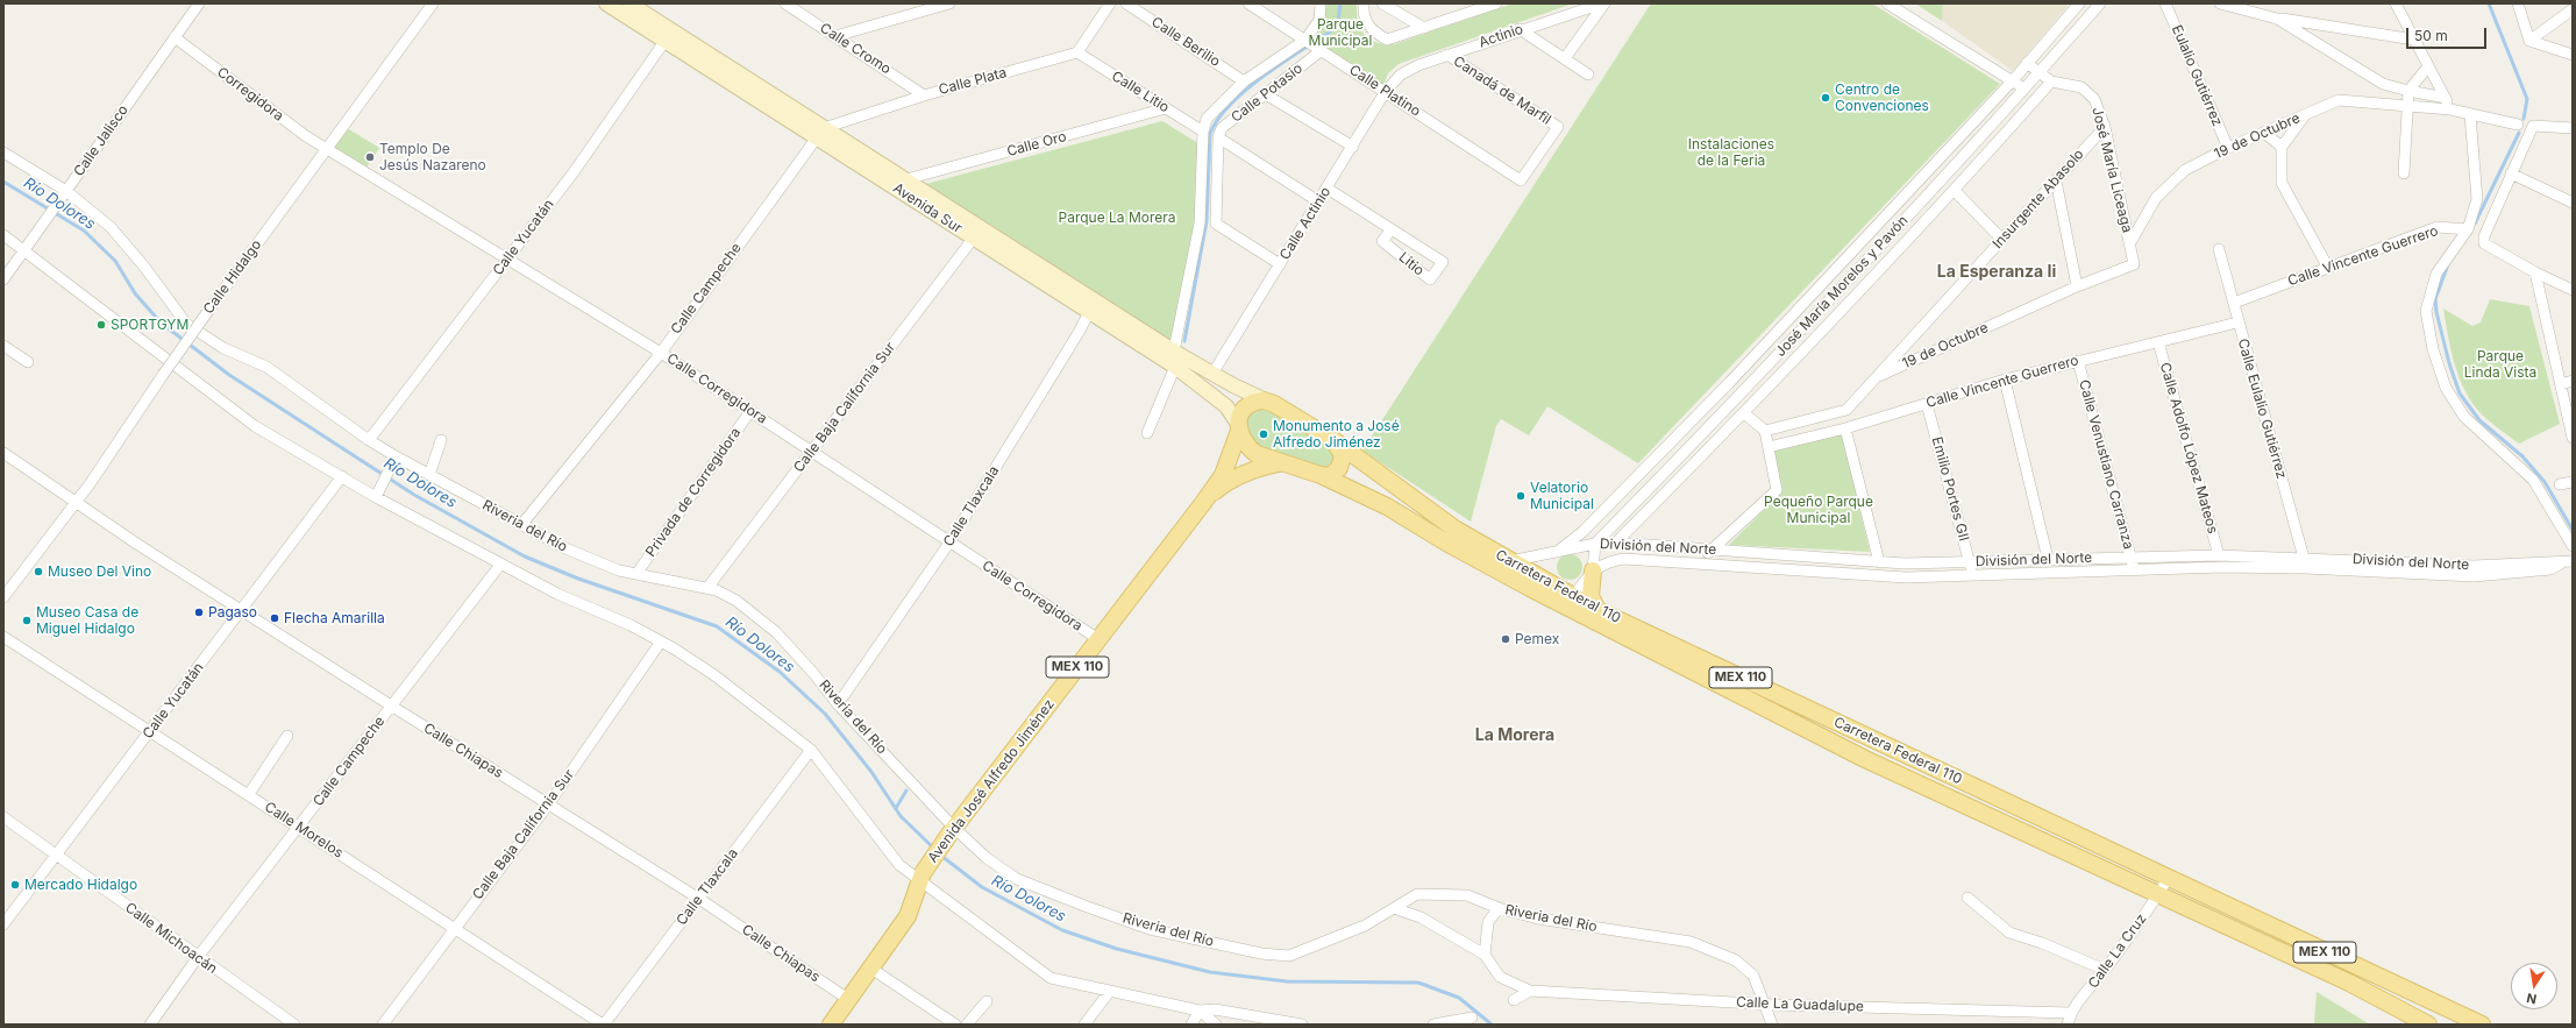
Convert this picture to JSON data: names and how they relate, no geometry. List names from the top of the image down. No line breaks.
{"streets":{"main road":["Avenida Sur","Carretera Federal 110","MEX 110","Avenida José Alfredo Jiménez"],"street":["Actinio","Calle Berilio","Calle Cromo","Eulalio Gutiérrez","Calle Plata","Calle Platino","Canadá de Marfil","Calle Litio","Calle Potasio","Corregidora","19 de Octubre","Calle Jalisco","Calle Oro","José María Liceaga","Insurgente Abasolo","Calle Actinio","Calle Yucatán","Calle Vincente Guerrero","Litio","Calle Hidalgo","José María Morelos y Pavón","Calle Campeche","Calle Corregidora","Calle Baja California Sur","Calle Eulalio Gutiérrez","Calle Adolfo López Mateos","Calle Venustiano Carranza","Emilio Portes GIl","Privada de Corregidora","Calle Tlaxcala","Riveria del Río","División del Norte","Calle Chiapas","Calle Morelos","Calle Michoacán","Calle La Cruz","Calle La Guadalupe"]},"crossings":[["Actinio","Canadá de Marfil"],["Actinio","Calle Actinio"],["Calle Cromo","Calle Plata"],["Eulalio Gutiérrez","19 de Octubre"],["Calle Plata","Calle Litio"],["Calle Plata","Avenida Sur"],["Calle Plata","Calle Campeche"],["Calle Platino","Canadá de Marfil"],["Calle Platino","Calle Potasio"],["Calle Platino","Calle Actinio"],["Calle Litio","Calle Oro"],["Corregidora","Calle Jalisco"],["Corregidora","Calle Hidalgo"],["Corregidora","Calle Corregidora"],["19 de Octubre","José María Liceaga"],["19 de Octubre","Insurgente Abasolo"],["Calle Jalisco","Riveria del Río"],["Calle Oro","Avenida Sur"],["José María Liceaga","Insurgente Abasolo"],["José María Liceaga","José María Morelos y Pavón"],["Avenida Sur","Calle Actinio"],["Avenida Sur","Calle Yucatán"],["Avenida Sur","Calle Campeche"],["Avenida Sur","Calle Baja California Sur"],["Avenida Sur","Calle Tlaxcala"],["Avenida Sur","MEX 110"],["Calle Actinio","Litio"],["Calle Yucatán","Calle Corregidora"],["Calle Yucatán","Riveria del Río"],["Calle Yucatán","Calle Chiapas"],["Calle Yucatán","Calle Morelos"],["Calle Yucatán","Calle Michoacán"],["Calle Vincente Guerrero","Calle Eulalio Gutiérrez"],["Calle Vincente Guerrero","Calle Adolfo López Mateos"],["Calle Vincente Guerrero","Calle Venustiano Carranza"],["Calle Vincente Guerrero","Emilio Portes GIl"],["Calle Hidalgo","Calle Corregidora"],["Calle Hidalgo","Calle Chiapas"],["José María Morelos y Pavón","División del Norte"],["Calle Campeche","Calle Corregidora"],["Calle Campeche","Riveria del Río"],["Calle Campeche","Calle Chiapas"],["Calle Campeche","Calle Morelos"],["Calle Campeche","Calle Michoacán"],["Calle Corregidora","Calle Baja California Sur"],["Calle Corregidora","Privada de Corregidora"],["Calle Corregidora","Calle Tlaxcala"],["Calle Corregidora","Avenida José Alfredo Jiménez"],["Calle Baja California Sur","Riveria del Río"],["Calle Baja California Sur","Calle Chiapas"],["Calle Baja California Sur","Calle Morelos"],["Calle Eulalio Gutiérrez","División del Norte"],["Calle Adolfo López Mateos","División del Norte"],["Calle Venustiano Carranza","División del Norte"],["Emilio Portes GIl","División del Norte"],["Privada de Corregidora","Riveria del Río"],["Calle Tlaxcala","Riveria del Río"],["Calle Tlaxcala","Calle Chiapas"],["Calle Tlaxcala","Calle Morelos"],["Riveria del Río","Avenida José Alfredo Jiménez"],["Riveria del Río","Calle La Guadalupe"],["División del Norte","Carretera Federal 110"],["Carretera Federal 110","MEX 110"],["Carretera Federal 110","Calle La Cruz"],["MEX 110","Avenida José Alfredo Jiménez"],["Calle Chiapas","Avenida José Alfredo Jiménez"],["Calle La Cruz","Calle La Guadalupe"]],"districts":["La Esperanza Ii","La Morera"],"water":["Río Dolores"],"parks":["Parque Municipal","Instalaciones de la Feria","Parque La Morera","Parque Linda Vista","Pequeño Parque Municipal"],"places":["Centro de Convenciones","Templo De Jesús Nazareno","SPORTGYM","Monumento a José Alfredo Jiménez","Velatorio Municipal","Museo Del Vino","Pagaso","Flecha Amarilla","Museo Casa de Miguel Hidalgo","Pemex","Mercado Hidalgo"],"scale_bar":"50 m","north":"bottom"}
